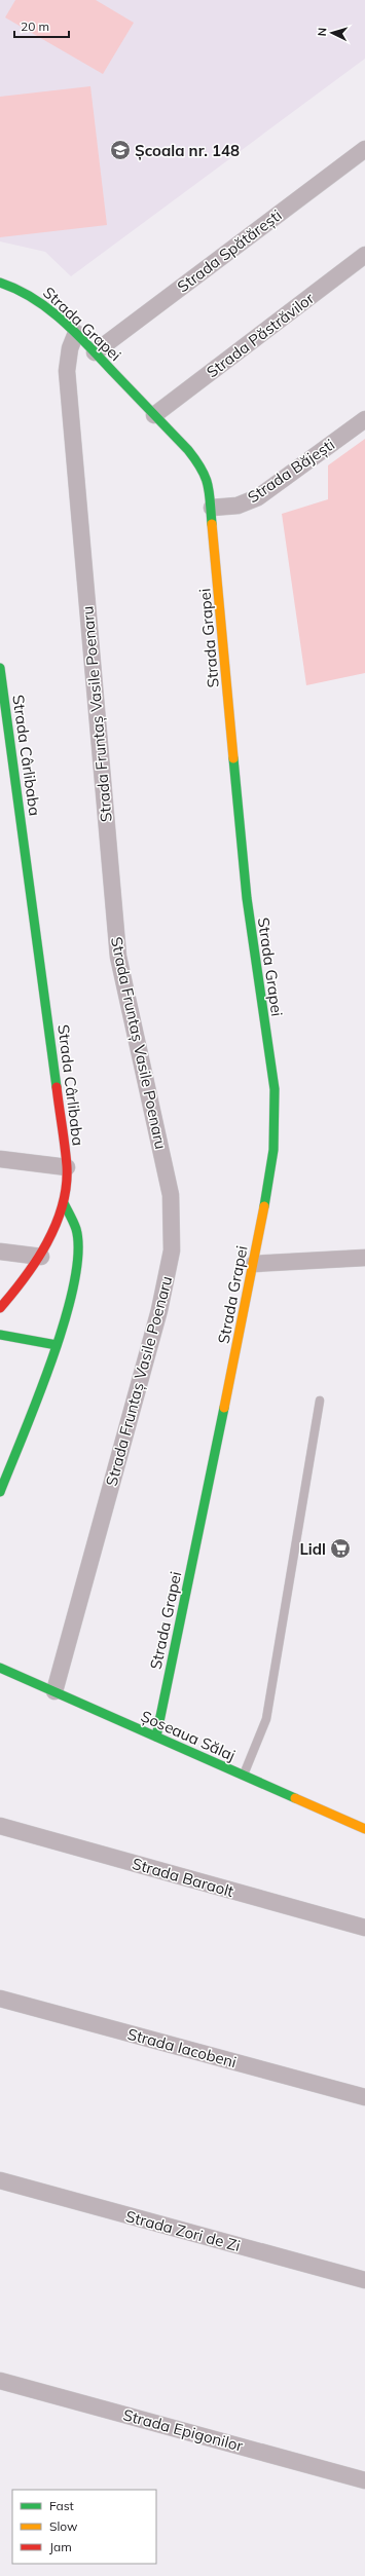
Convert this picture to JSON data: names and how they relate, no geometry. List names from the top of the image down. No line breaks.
{"streets":{"street":["Strada Spătărești","Strada Grapei","Strada Păstrăvilor","Strada Băjești","Strada Fruntaș Vasile Poenaru","Strada Cârlibaba","Șoseaua Sălaj","Strada Baraolt","Strada Iacobeni","Strada Zori de Zi","Strada Epigonilor"]},"crossings":[["Strada Spătărești","Strada Grapei"],["Strada Grapei","Strada Păstrăvilor"],["Strada Grapei","Strada Băjești"],["Strada Grapei","Strada Fruntaș Vasile Poenaru"],["Strada Grapei","Șoseaua Sălaj"],["Strada Fruntaș Vasile Poenaru","Șoseaua Sălaj"]],"places":{"school or university":["Școala nr. 148"],"supermarket":["Lidl"]},"legend":["Fast","Slow","Jam"],"scale_bar":"20 m","north":"left"}
